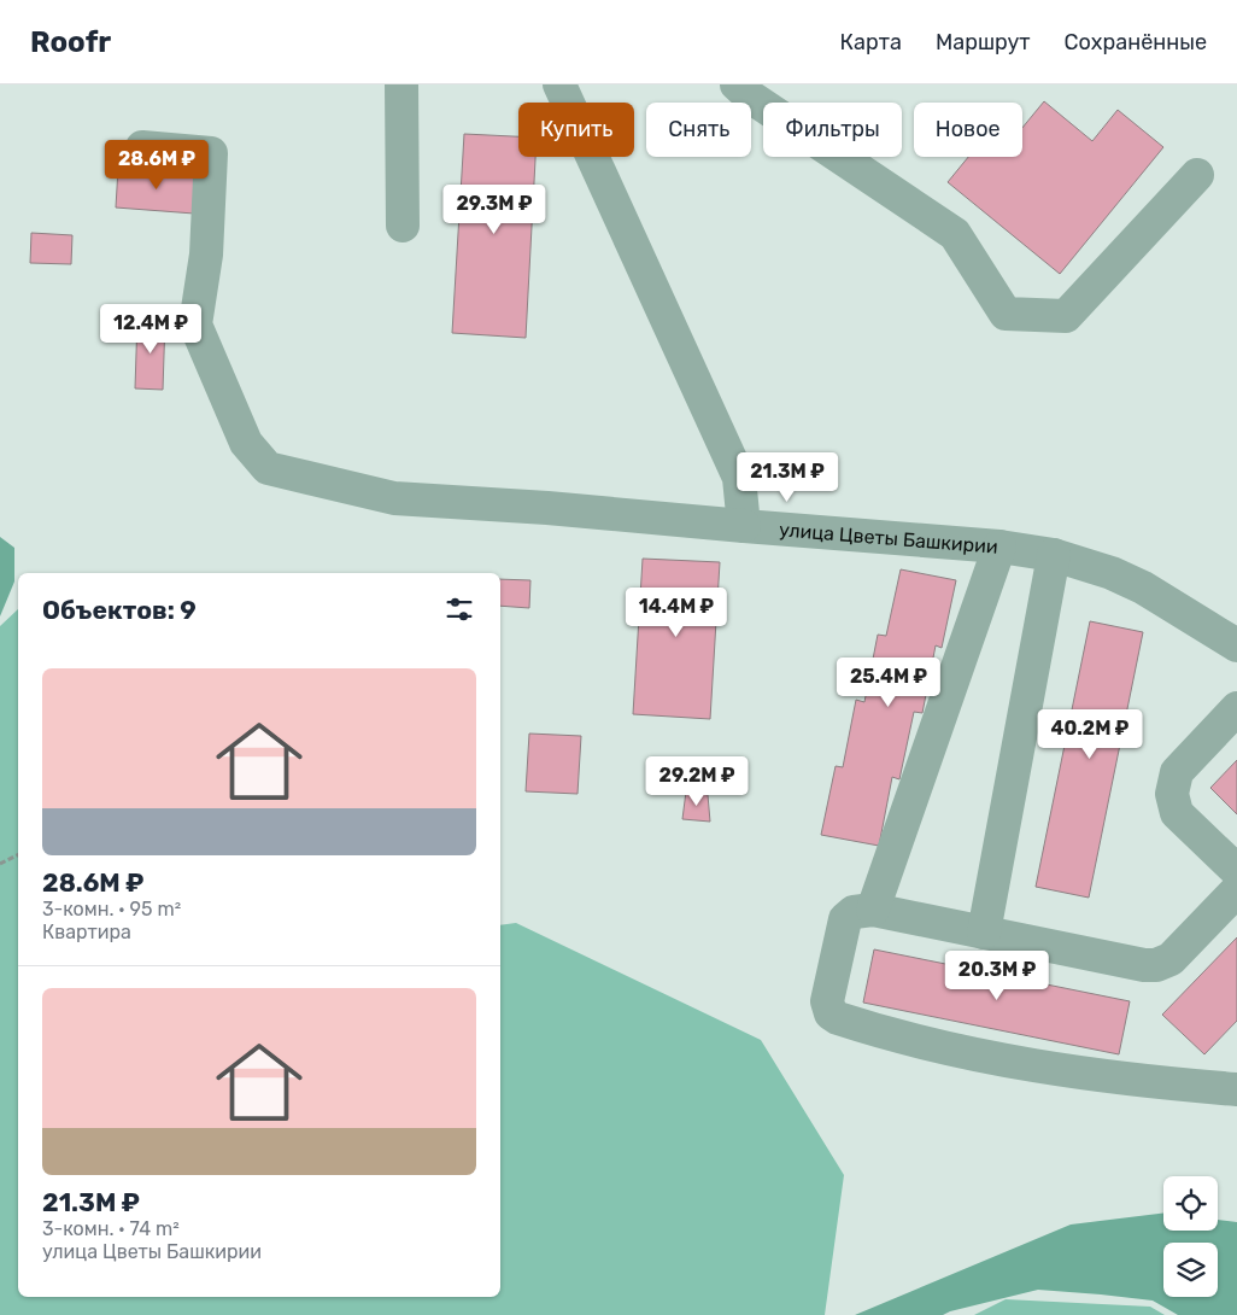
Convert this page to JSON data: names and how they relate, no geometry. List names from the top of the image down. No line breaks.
{"streets":{"street":["улица Цветы Башкирии"]},"page":{"header":"Roofr","nav":["Карта","Маршрут","Сохранённые"],"chip":["Купить","Снять","Фильтры","Новое"],"price":["28.6M ₽","29.3M ₽","12.4M ₽","21.3M ₽","14.4M ₽","25.4M ₽","40.2M ₽","29.2M ₽","20.3M ₽"],"heading":"Объектов: 9","list":[{"name":"28.6M ₽","note":"3-комн. · 95 m² · Квартира"},{"name":"21.3M ₽","note":"3-комн. · 74 m² · улица Цветы Башкирии"}]}}
